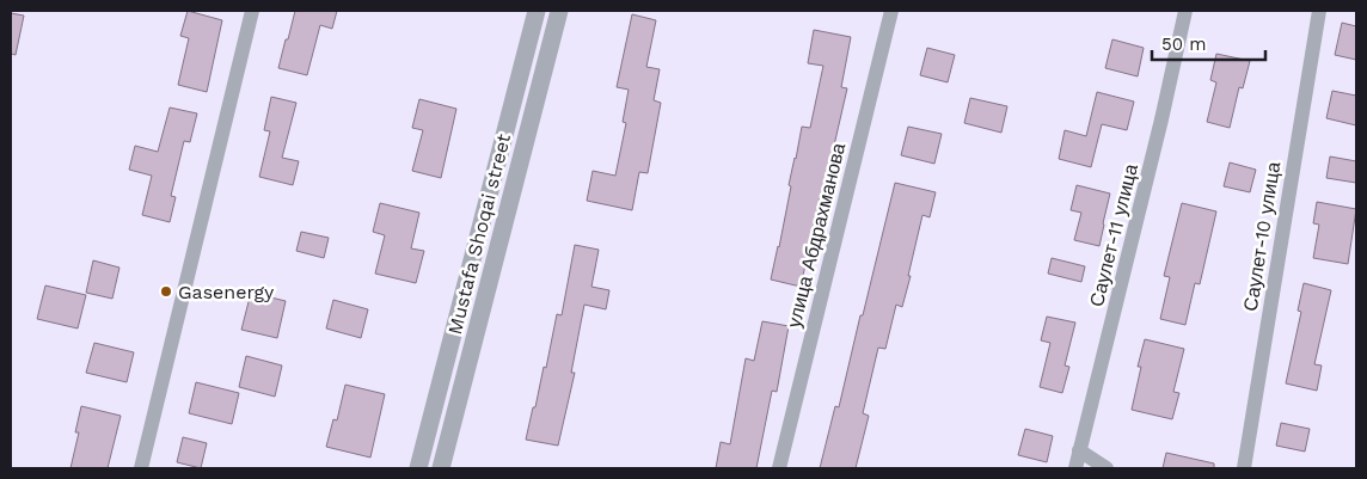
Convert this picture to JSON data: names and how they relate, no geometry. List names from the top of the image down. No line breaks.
{"streets":{"street":["Mustafa Shoqai street","улица Абдрахманова","Саулет-11 улица","Саулет-10 улица"]},"places":["Gasenergy"],"scale_bar":"50 m"}
